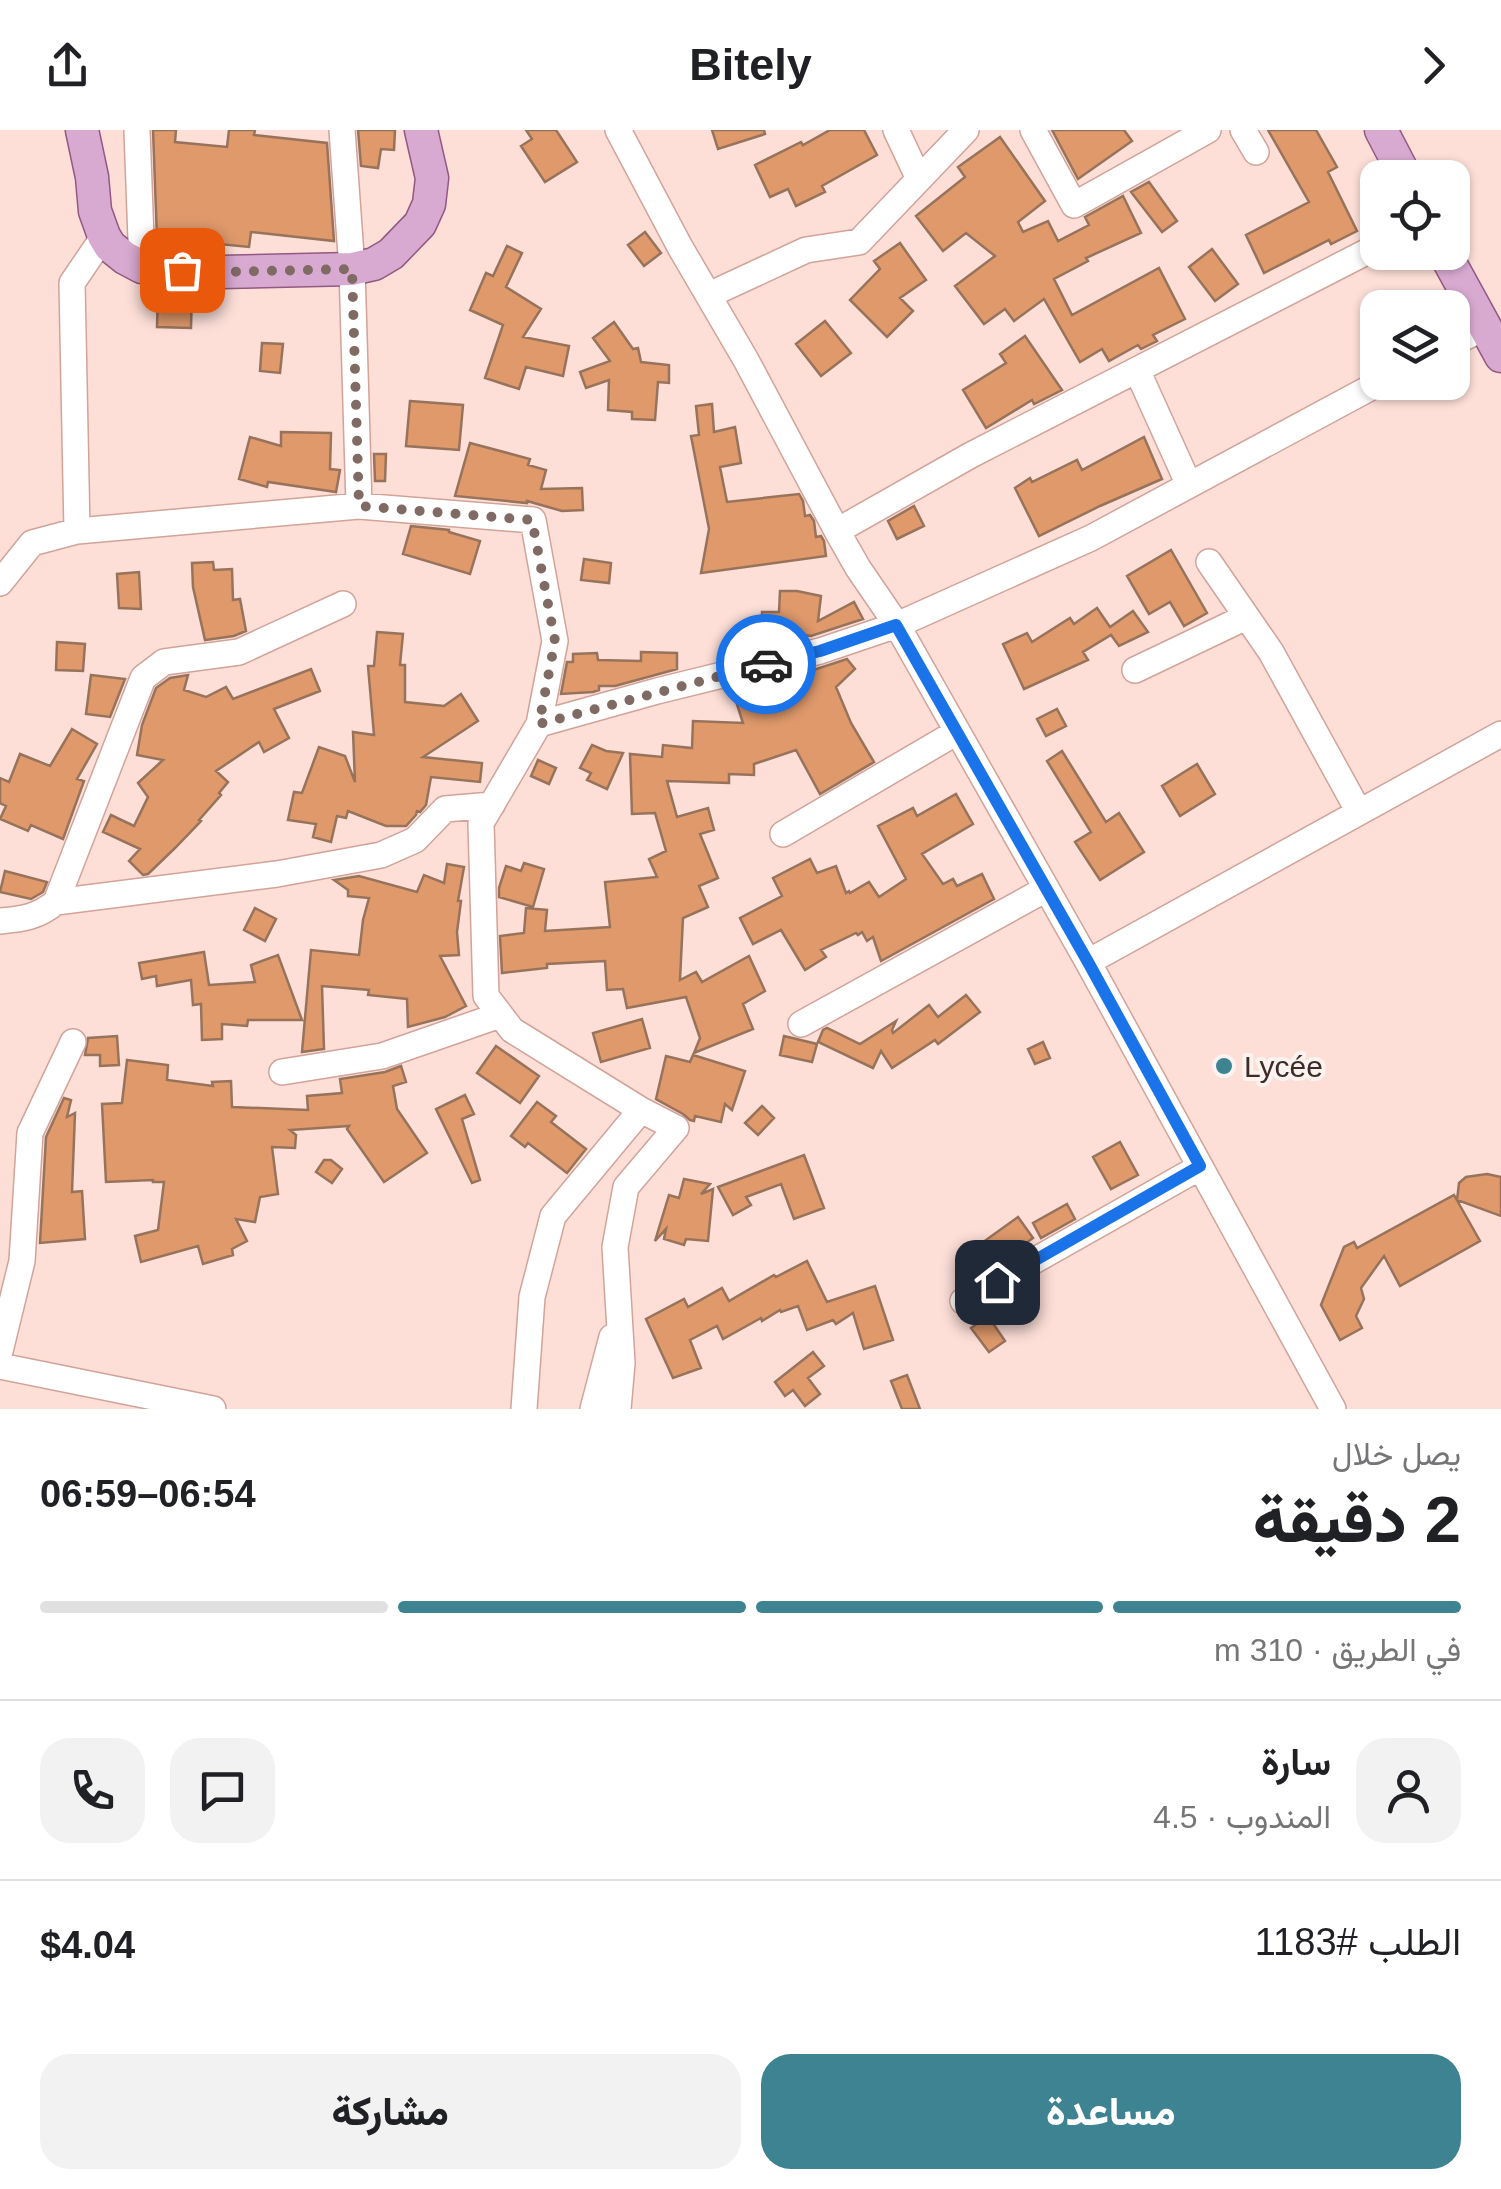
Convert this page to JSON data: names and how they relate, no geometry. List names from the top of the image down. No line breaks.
{"places":["Lycée"],"page":{"header":"Bitely","heading":["2 دقيقة","يصل خلال","06:54–06:59"],"panel":["سارة","المندوب · 4.5","الطلب #1183","$4.04"],"bar":"في الطريق · 310 m","buttons":["مساعدة","مشاركة"]}}
